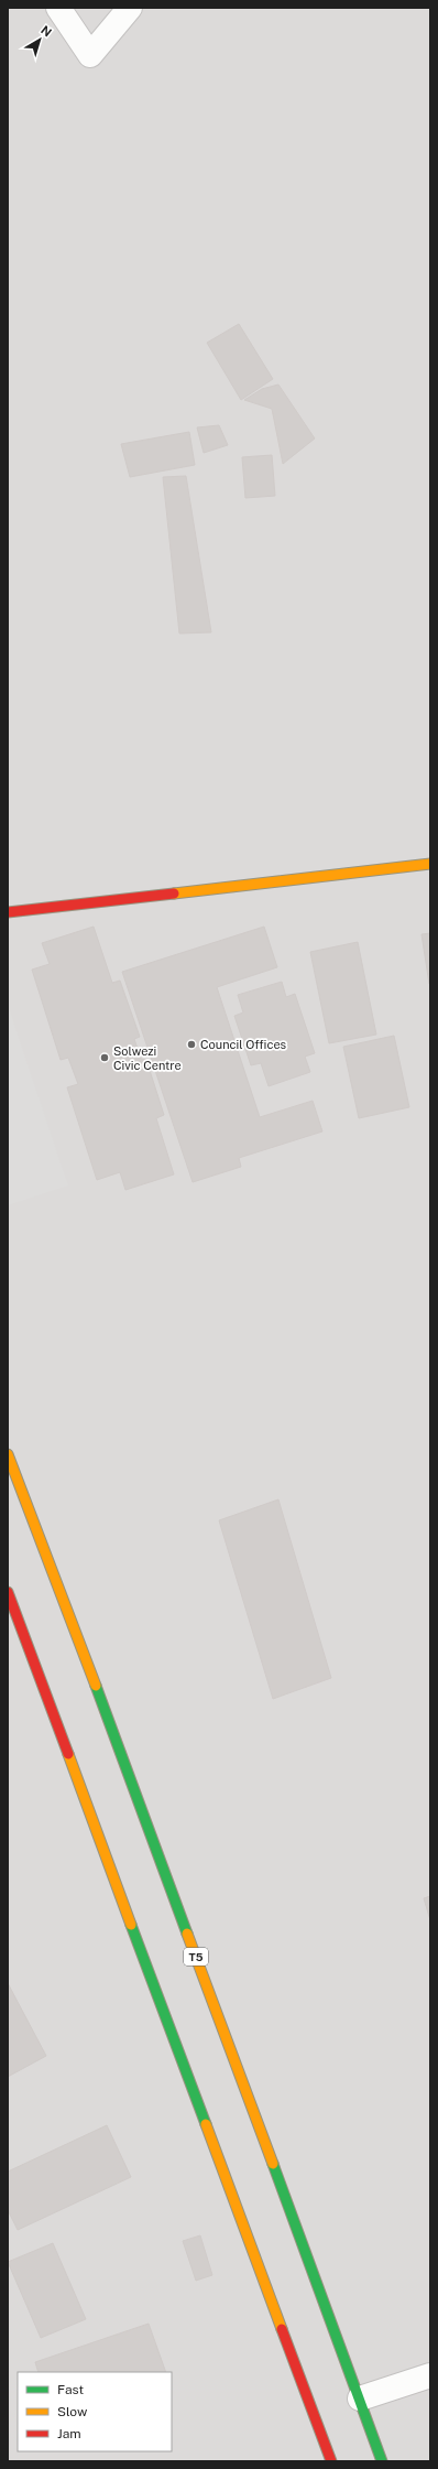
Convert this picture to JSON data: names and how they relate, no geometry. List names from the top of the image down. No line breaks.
{"streets":{"main road":["T5"]},"places":["Council Offices","Solwezi Civic Centre"],"legend":["Fast","Slow","Jam"],"north":"top right"}
